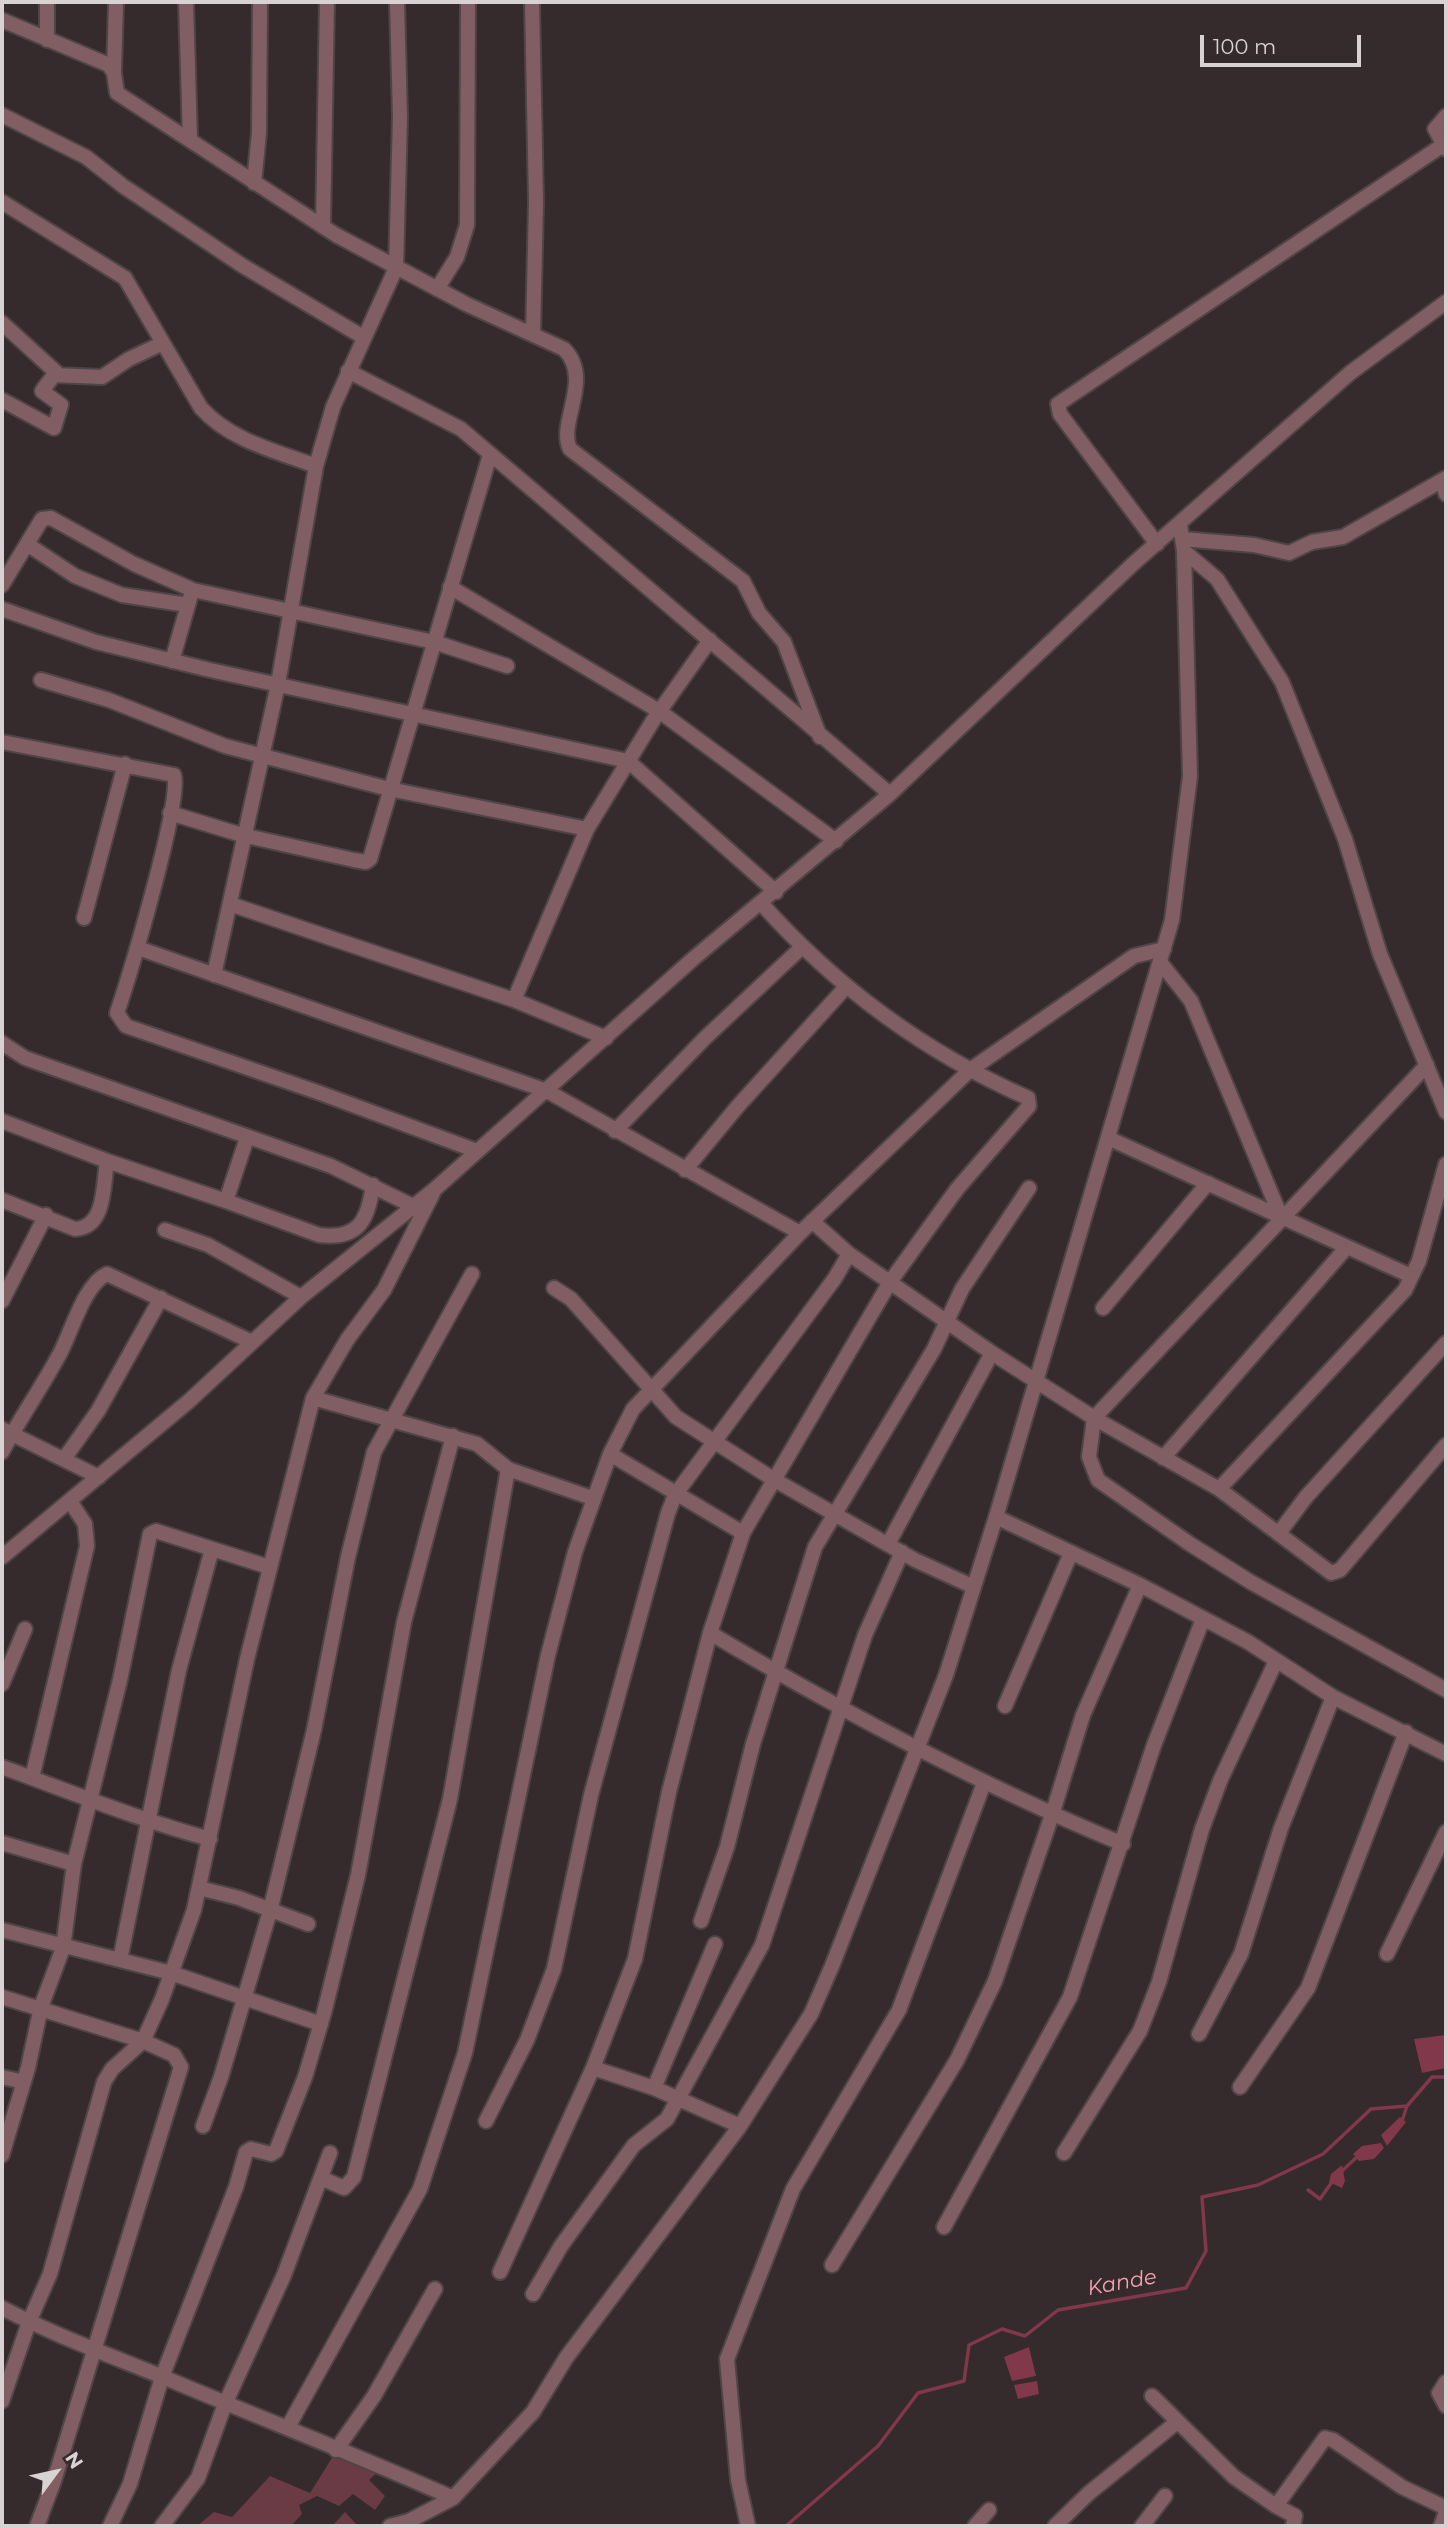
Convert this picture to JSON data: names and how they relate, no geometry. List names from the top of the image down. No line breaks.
{"water":["Kande"],"scale_bar":"100 m","north":"top right"}
